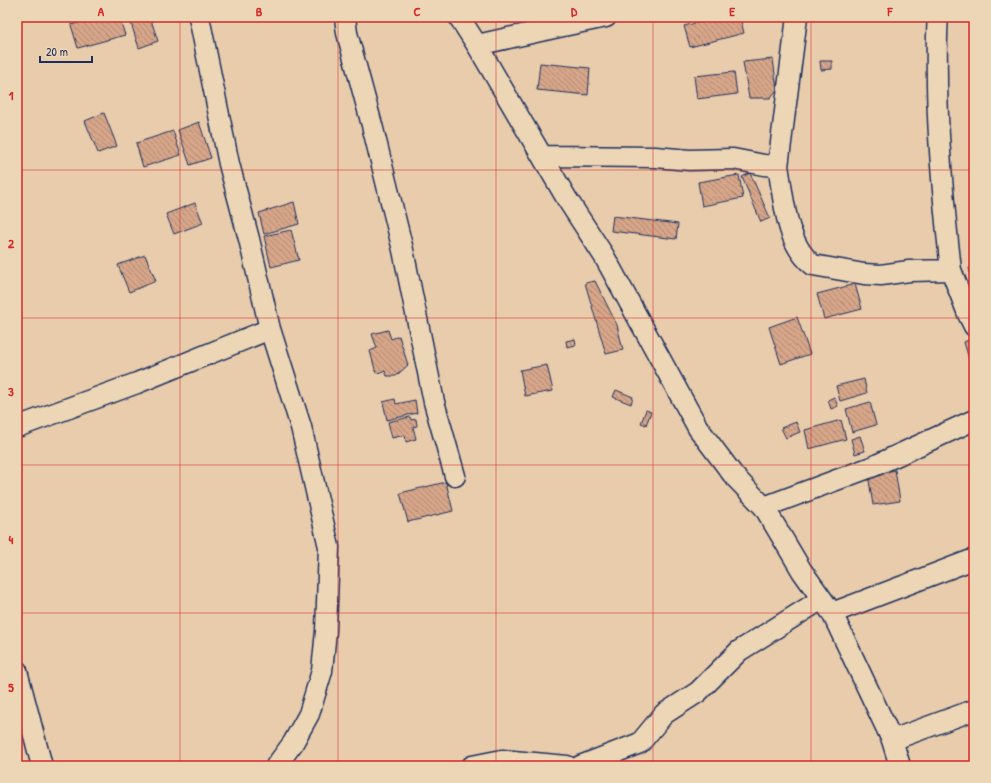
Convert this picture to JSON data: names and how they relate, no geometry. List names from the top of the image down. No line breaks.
{"scale_bar":"20 m","grid":{"columns":["A","B","C","D","E","F"],"rows":["1","2","3","4","5"]}}
